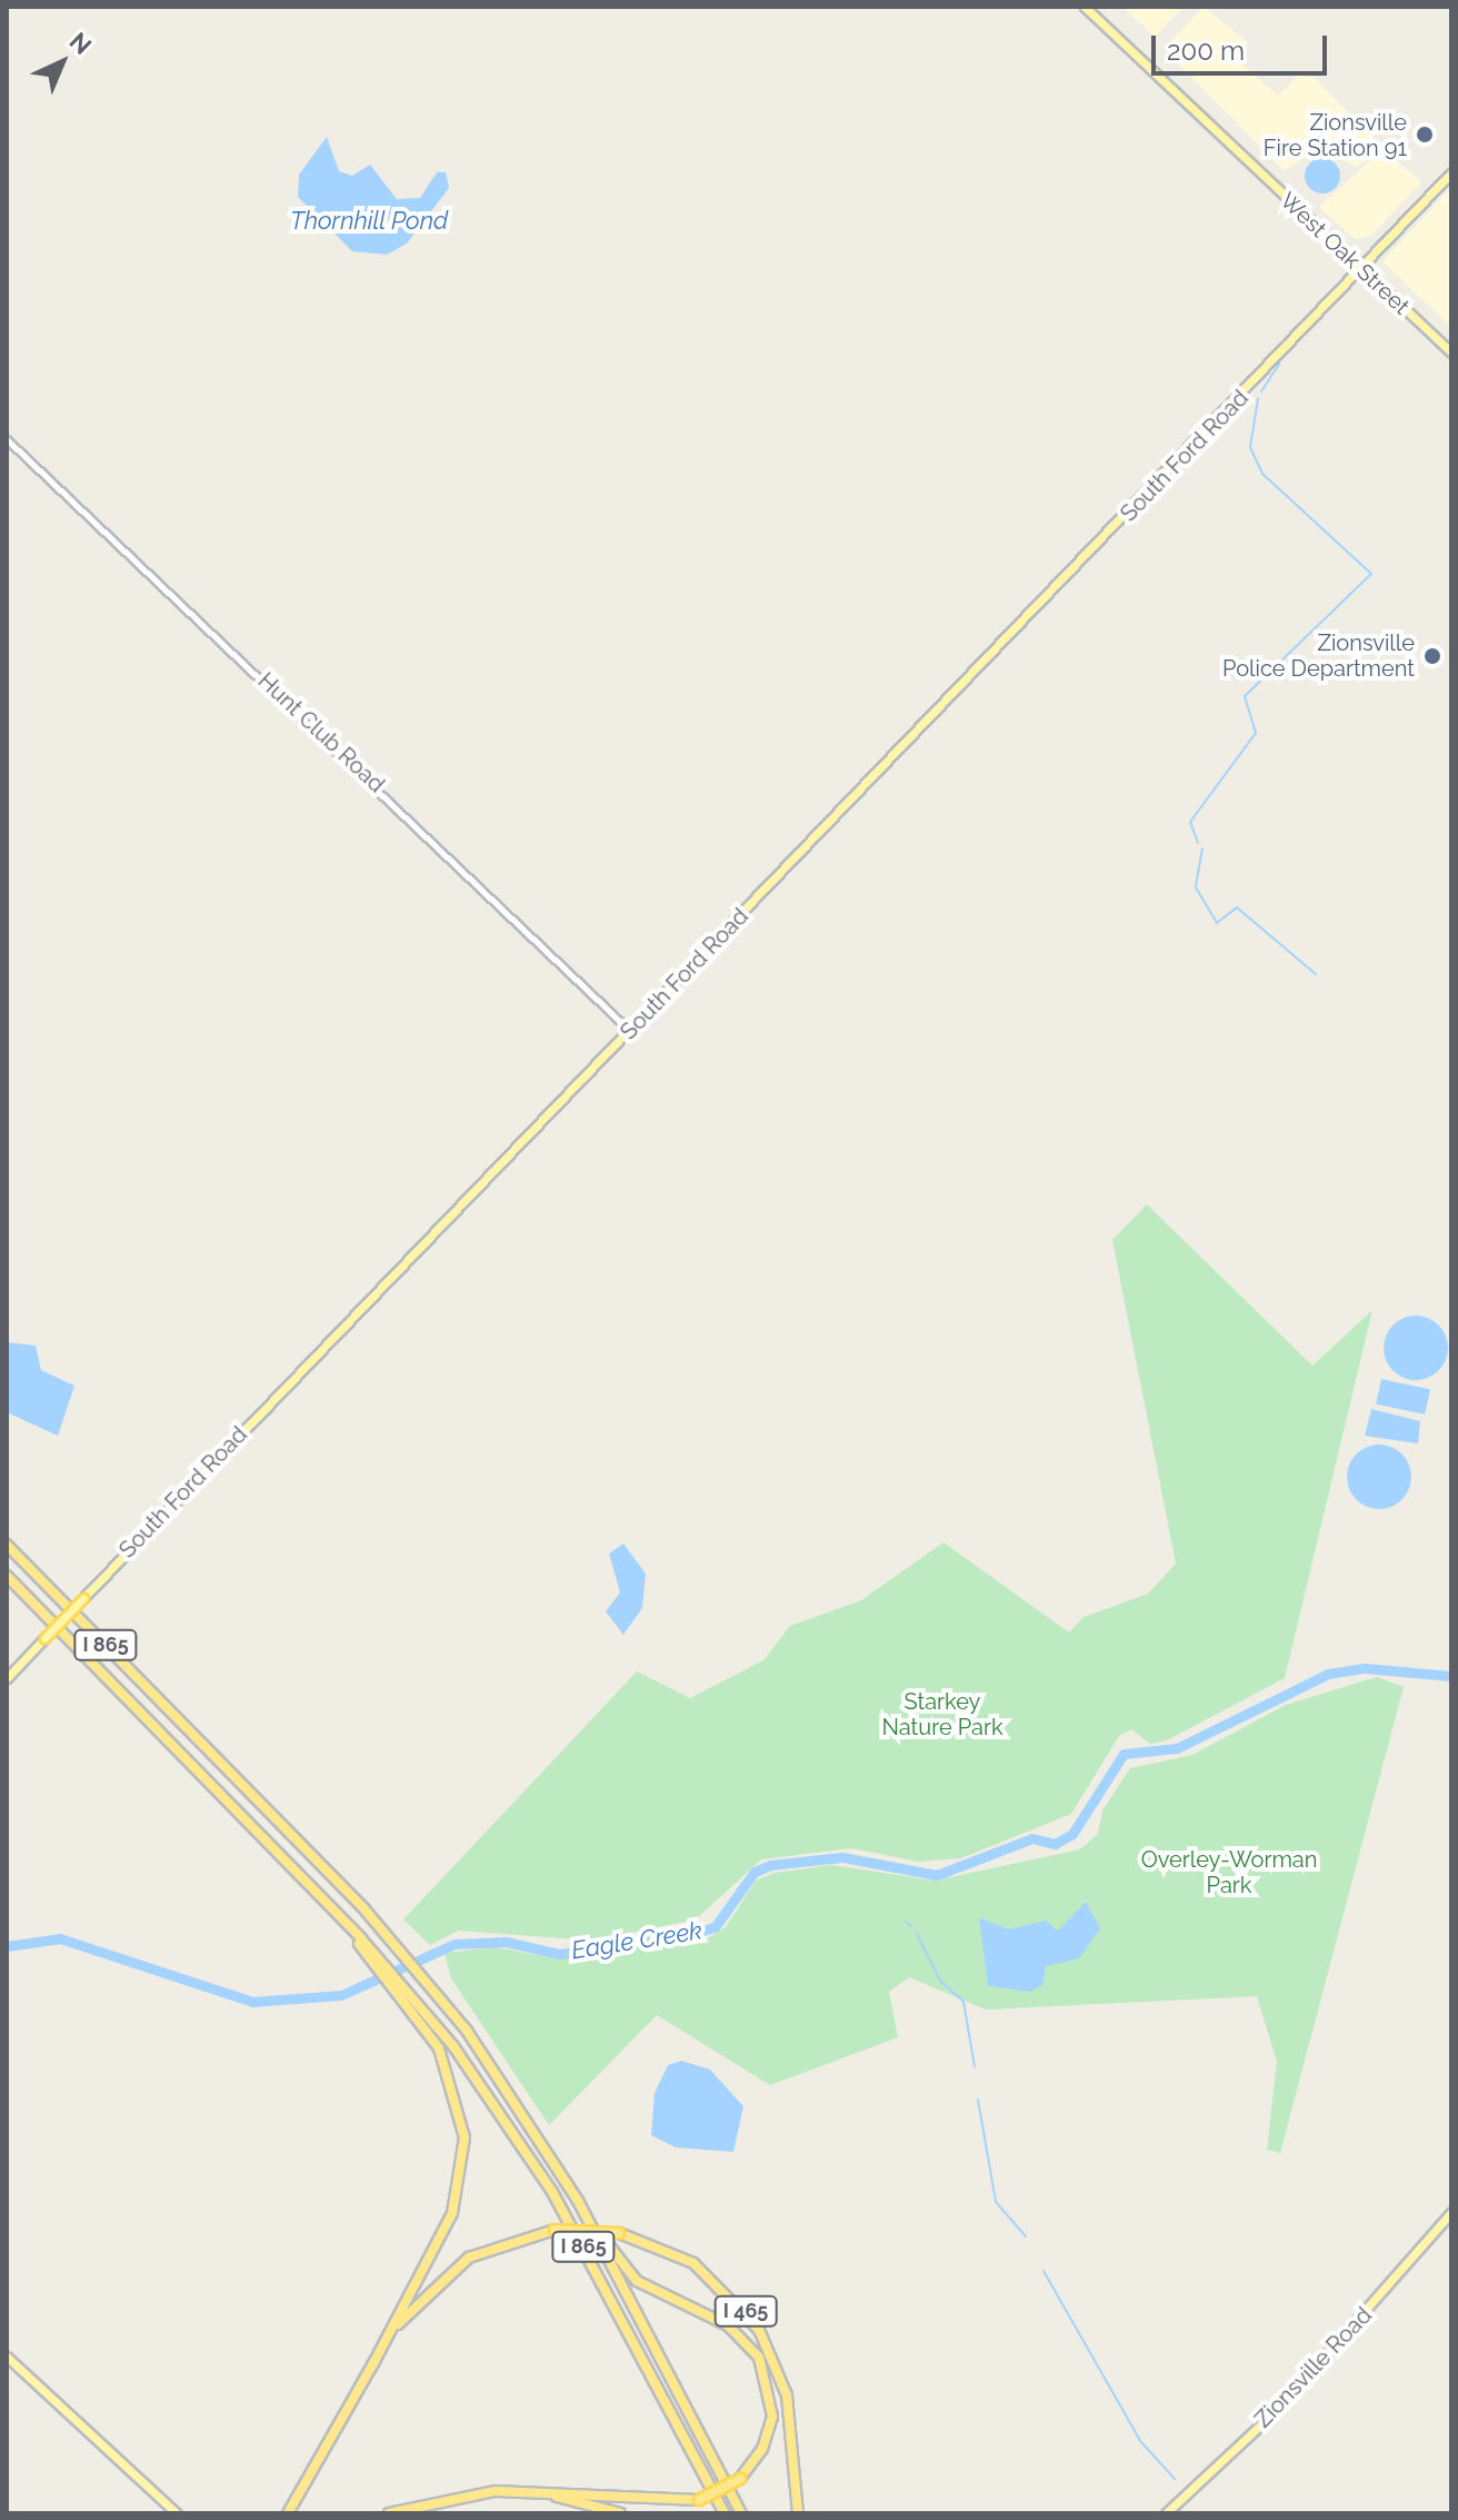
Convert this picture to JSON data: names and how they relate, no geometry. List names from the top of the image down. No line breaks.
{"streets":{"highway":["I 865","I 465"],"main road":["West Oak Street","South Ford Road","Zionsville Road"],"street":["Hunt Club Road"]},"crossings":[["West Oak Street","South Ford Road"],["South Ford Road","Hunt Club Road"]],"water":["Thornhill Pond","Eagle Creek"],"parks":["Starkey Nature Park","Overley-Worman Park"],"places":["Zionsville Fire Station 91","Zionsville Police Department"],"scale_bar":"200 m","north":"top right"}
